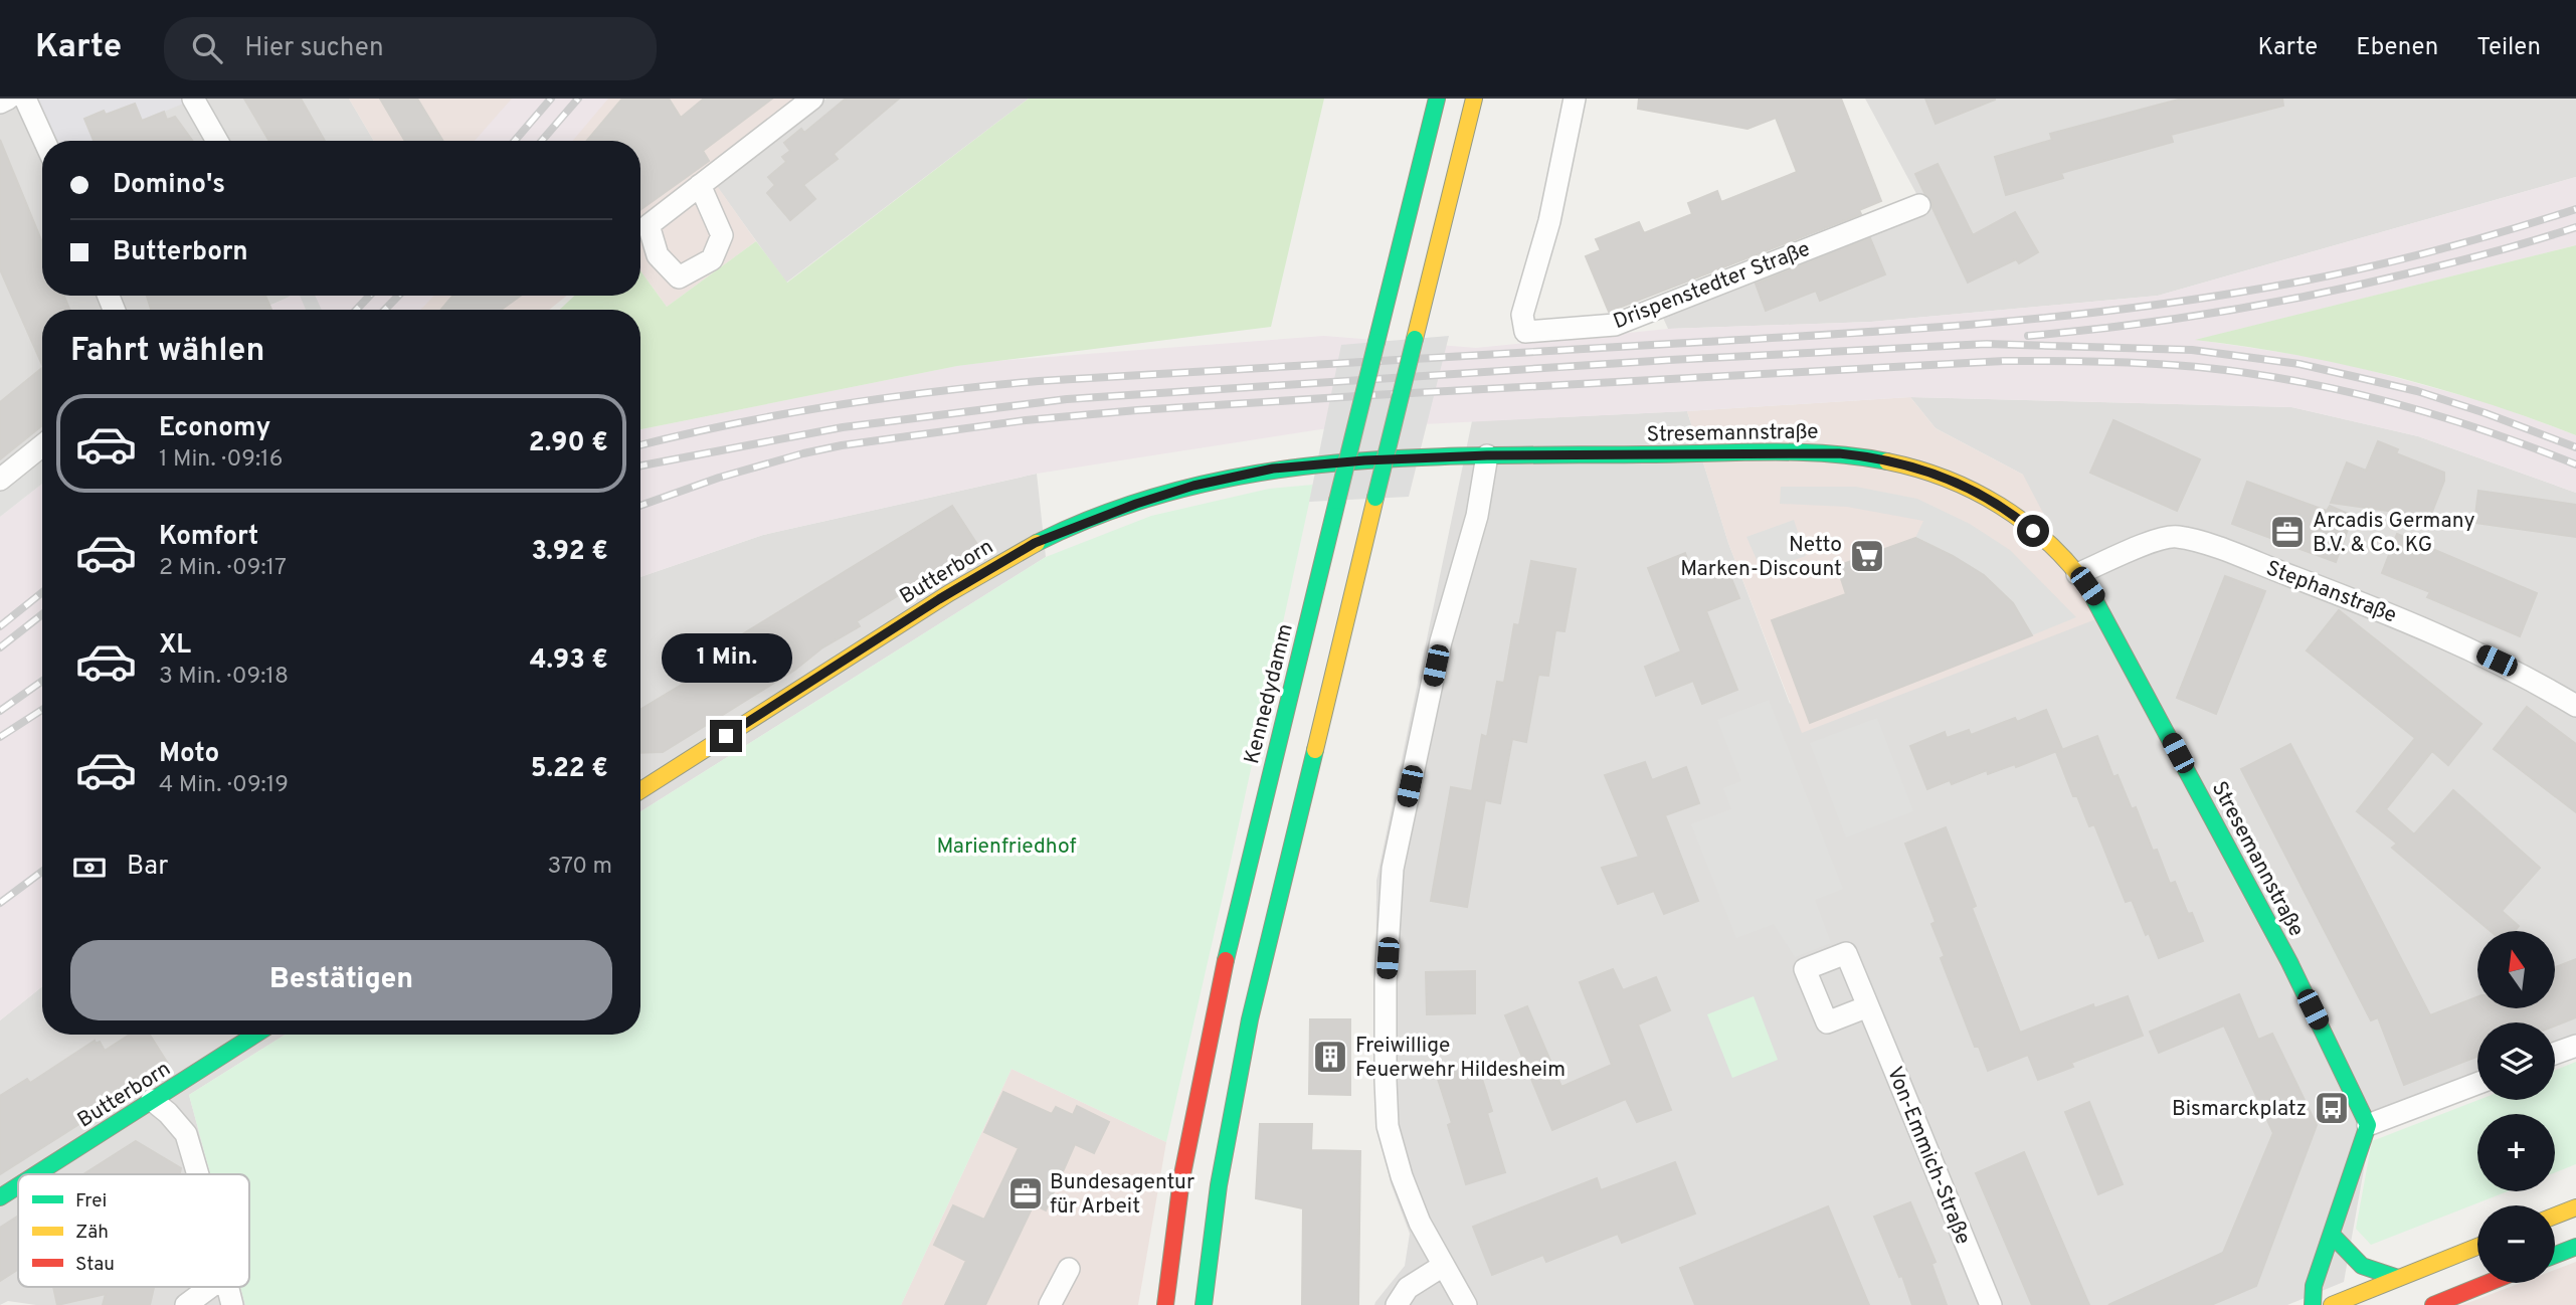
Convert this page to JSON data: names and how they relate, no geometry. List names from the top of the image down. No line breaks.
{"streets":{"main road":["Stresemannstraße","Butterborn","Kennedydamm"],"street":["Drispenstedter Straße","Stephanstraße","Von-Emmich-Straße"]},"crossings":[["Stresemannstraße","Butterborn"],["Stresemannstraße","Stephanstraße"]],"parks":["Marienfriedhof"],"places":{"office":["Arcadis Germany B.V. & Co. KG","Bundesagentur für Arbeit"],"supermarket":["Netto Marken-Discount"],"building":["Freiwillige Feuerwehr Hildesheim"],"bus stop":["Bismarckplatz"]},"legend":["Frei","Zäh","Stau"],"north":"top","page":{"header":"Karte","search":"Hier suchen","nav":["Karte","Ebenen","Teilen"],"banner":["Domino's","Butterborn"],"heading":"Fahrt wählen","list":[{"name":"Economy","note":"1 Min. · 09:16","value":"2.90 €"},{"name":"Komfort","note":"2 Min. · 09:17","value":"3.92 €"},{"name":"XL","note":"3 Min. · 09:18","value":"4.93 €"},{"name":"Moto","note":"4 Min. · 09:19","value":"5.22 €"}],"bubble":"1 Min.","pay":["Bar","370 m"],"buttons":"Bestätigen","map_buttons":["+","−"]}}
